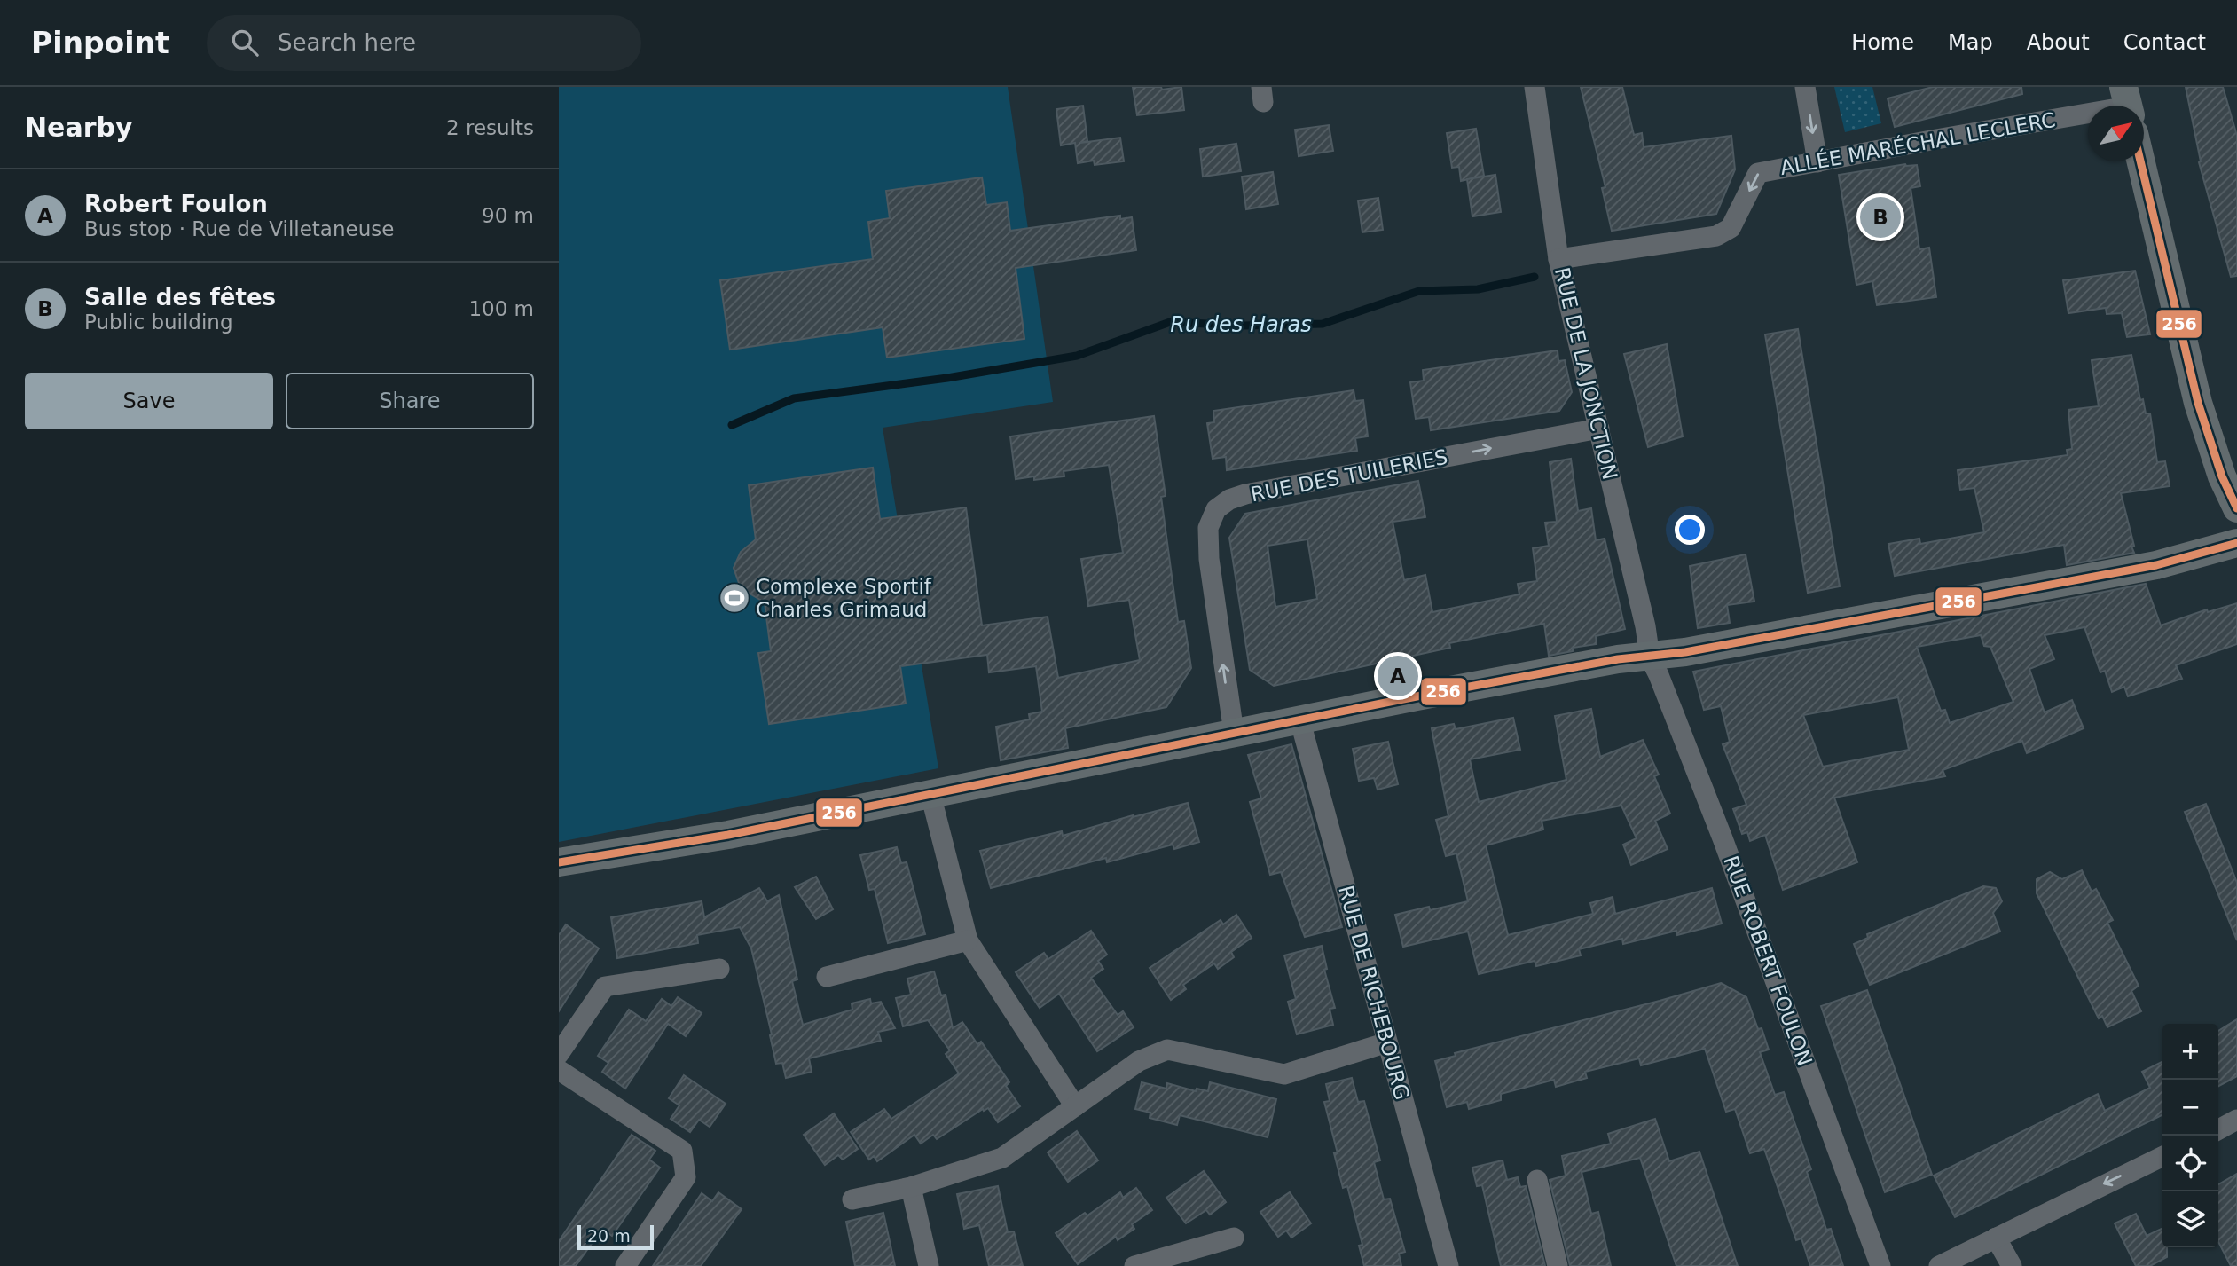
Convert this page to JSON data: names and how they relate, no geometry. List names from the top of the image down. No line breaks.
{"streets":{"street":["ALLÉE MARÉCHAL LECLERC","RUE DE LA JONCTION","RUE DES TUILERIES","RUE ROBERT FOULON","RUE DE RICHEBOURG"]},"crossings":[["ALLÉE MARÉCHAL LECLERC","RUE DE LA JONCTION"],["RUE DE LA JONCTION","RUE DES TUILERIES"],["RUE DE LA JONCTION","RUE ROBERT FOULON"]],"one_way":["ALLÉE MARÉCHAL LECLERC"],"water":["Ru des Haras"],"places":{"sports":["Complexe Sportif Charles Grimaud"]},"lines":["transit line 256"],"scale_bar":"20 m","north":"top right","page":{"header":"Pinpoint","search":"Search here","nav":["Home","Map","About","Contact"],"heading":["Nearby","2 results"],"list":[{"mark":"A","name":"Robert Foulon","note":"Bus stop · Rue de Villetaneuse","value":"90 m"},{"mark":"B","name":"Salle des fêtes","note":"Public building","value":"100 m"}],"pins":["B","A"],"buttons":["Save","Share"],"map_buttons":["+","−"],"scale":"20 m"}}
